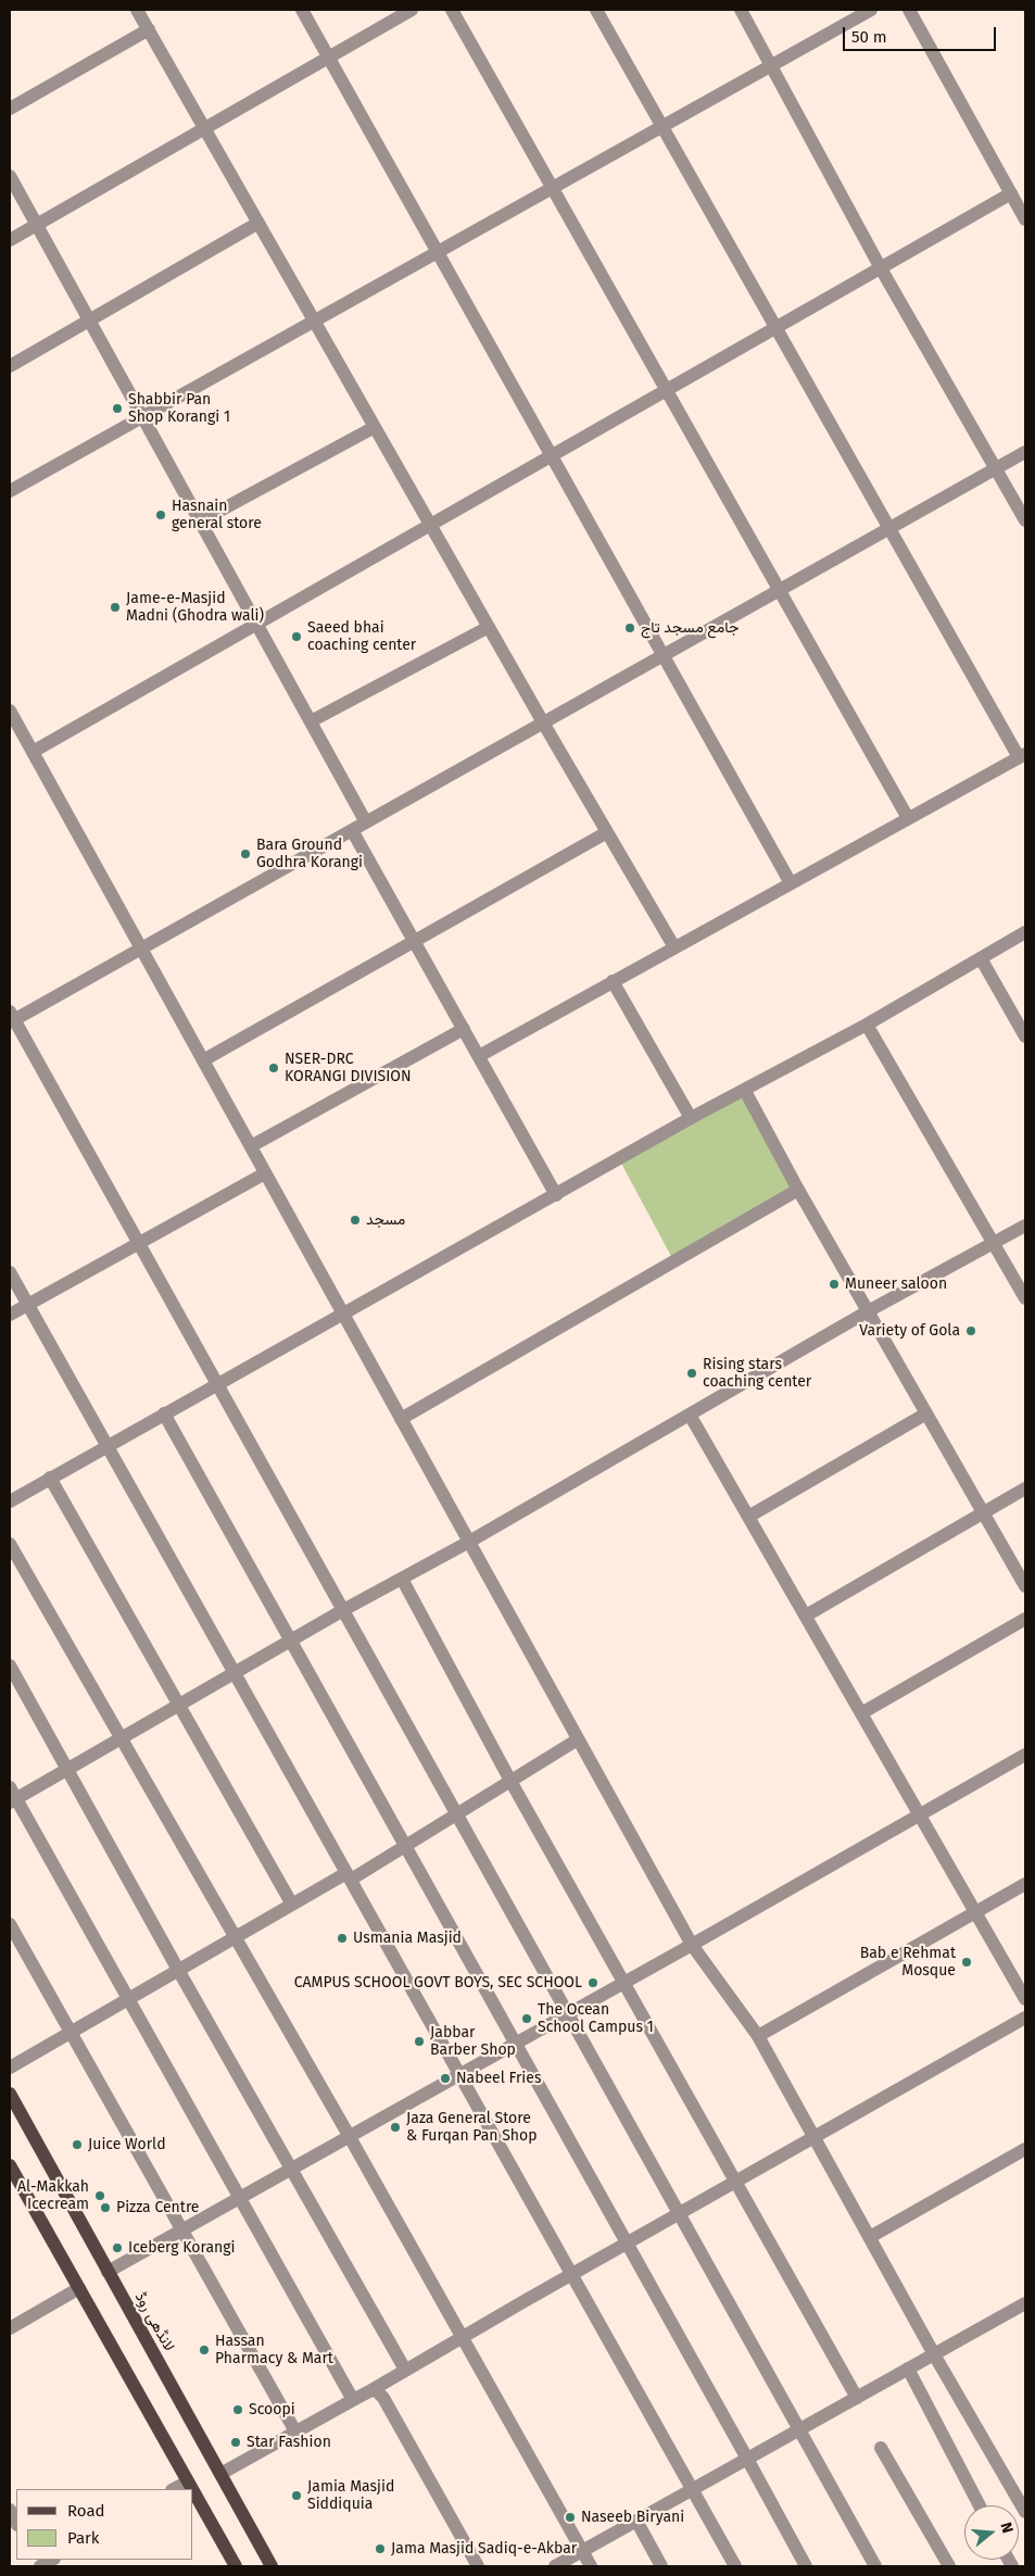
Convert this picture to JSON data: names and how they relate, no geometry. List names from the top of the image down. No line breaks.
{"streets":{"main road":["لانڈھی روڈ"]},"places":["Shabbir Pan Shop Korangi 1","Hasnain general store","Jame-e-Masjid Madni (Ghodra wali)","جامع مسجد تاج","Saeed bhai coaching center","Bara Ground Godhra Korangi","NSER-DRC KORANGI DIVISION","مسجد","Muneer saloon","Variety of Gola","Rising stars coaching center","Usmania Masjid","Bab e Rehmat Mosque","CAMPUS SCHOOL GOVT BOYS, SEC SCHOOL","The Ocean School Campus 1","Jabbar Barber Shop","Nabeel Fries","Jaza General Store & Furqan Pan Shop","Juice World","Al-Makkah Icecream","Pizza Centre","Iceberg Korangi","Hassan Pharmacy & Mart","Scoopi","Star Fashion","Jamia Masjid Siddiquia","Naseeb Biryani","Jama Masjid Sadiq-e-Akbar"],"legend":["Road","Park"],"scale_bar":"50 m","north":"right"}
